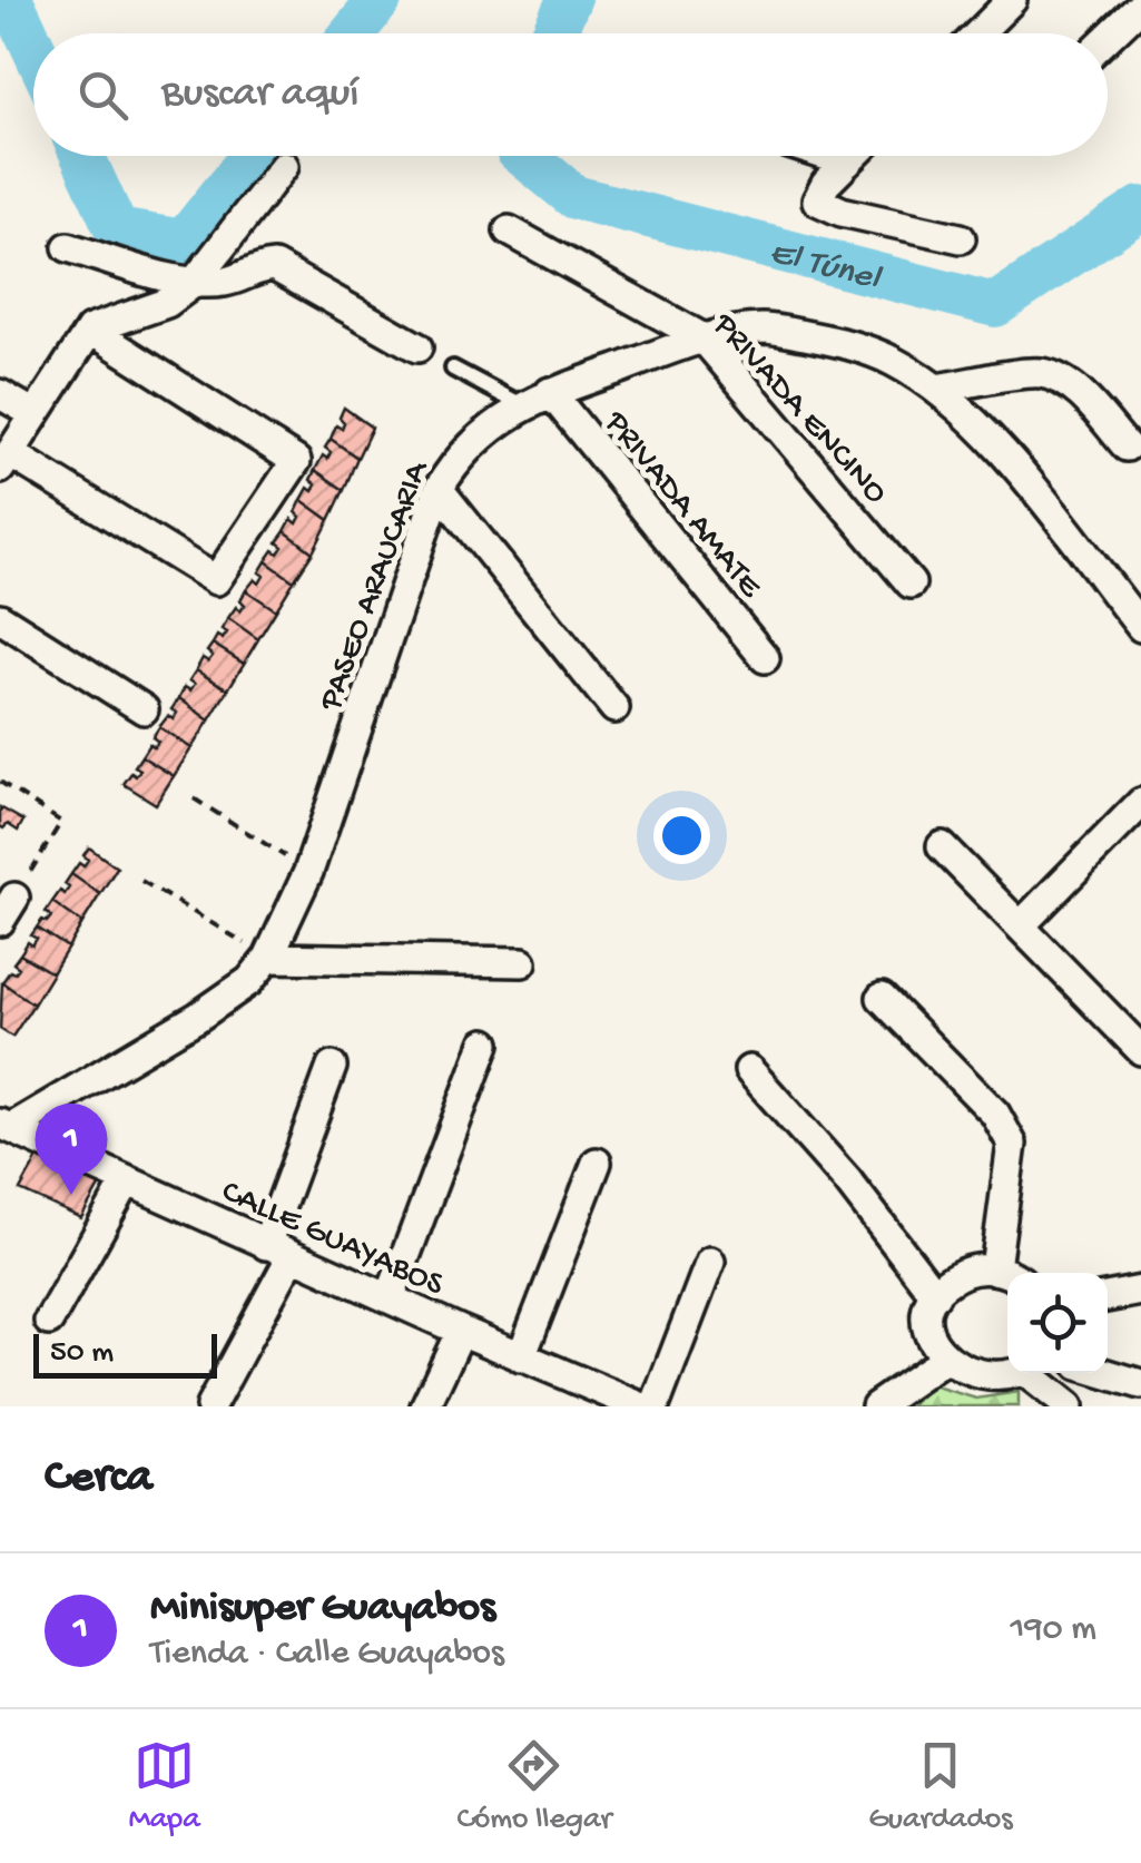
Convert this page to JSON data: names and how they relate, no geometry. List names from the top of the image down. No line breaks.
{"streets":{"street":["PRIVADA ENCINO","PRIVADA AMATE","PASEO ARAUCARIA","CALLE GUAYABOS"]},"crossings":[["PRIVADA ENCINO","PASEO ARAUCARIA"],["PRIVADA AMATE","PASEO ARAUCARIA"]],"water":["El Túnel"],"scale_bar":"50 m","page":{"search":"Buscar aquí","pins":"1","scale":"50 m","heading":"Cerca","list":[{"mark":"1","name":"Minisuper Guayabos","note":"Tienda · Calle Guayabos","value":"190 m"}],"nav":["Mapa","Cómo llegar","Guardados"]}}
